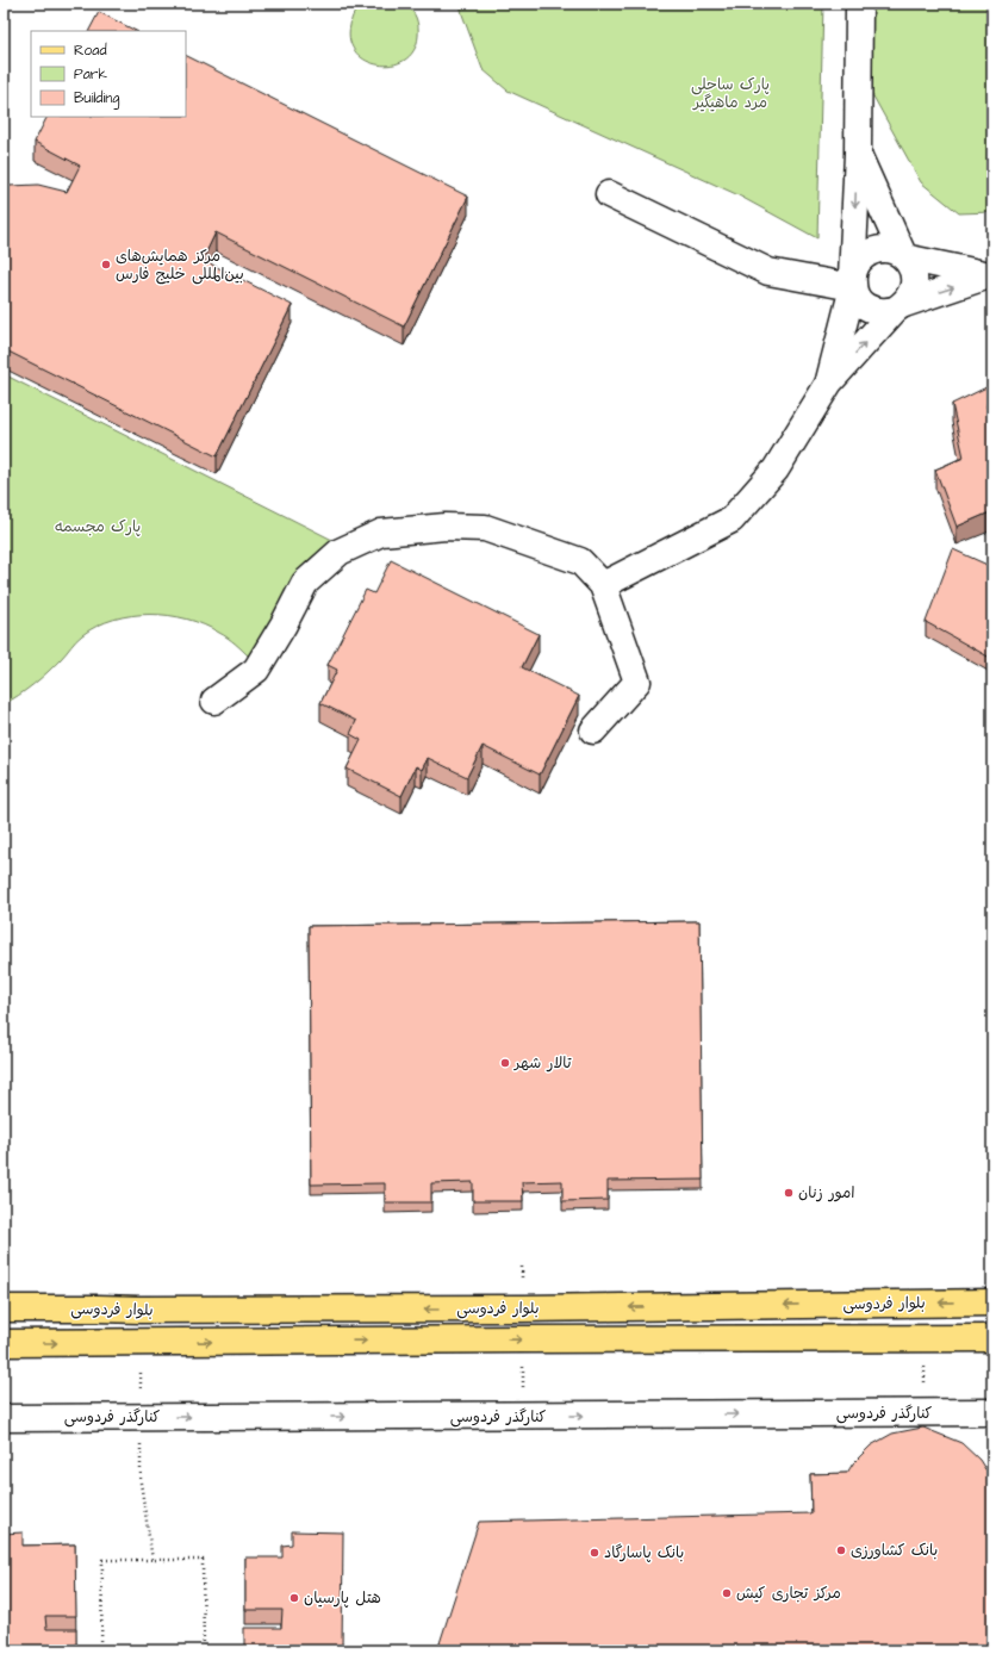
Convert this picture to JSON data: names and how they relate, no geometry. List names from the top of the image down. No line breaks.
{"streets":{"main road":["بلوار فردوسی"],"street":["کنارگذر فردوسی"]},"one_way":["کنارگذر فردوسی"],"parks":["پارک ساحلی مرد ماهیگیر","پارک مجسمه"],"places":["مرکز همایش‌های بین‌المللی خلیج فارس","تالار شهر","امور زنان","بانک کشاورزی","بانک پاسارگاد","مرکز تجاری کیش","هتل پارسیان"],"legend":["Road","Park","Building"]}
